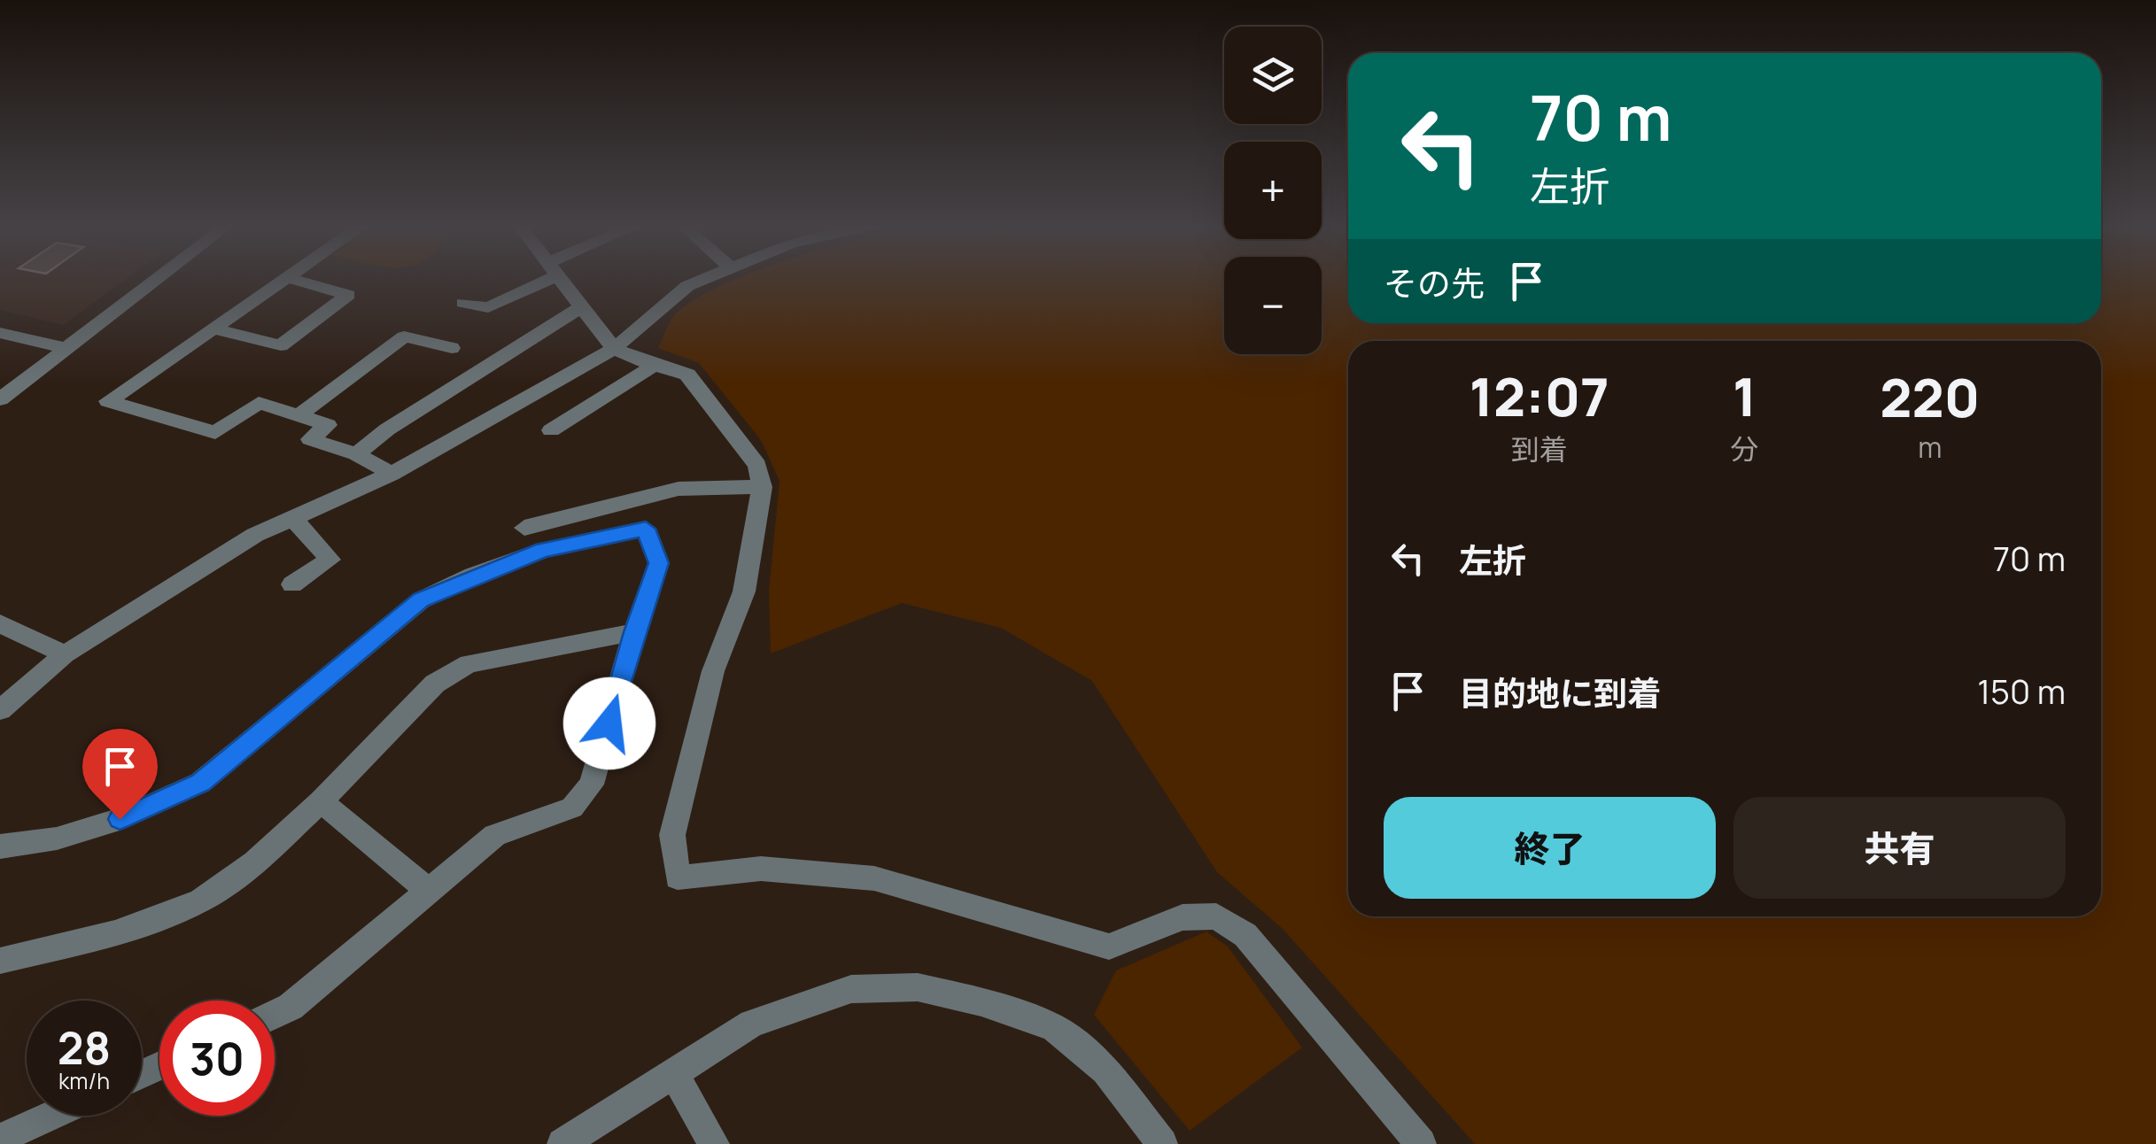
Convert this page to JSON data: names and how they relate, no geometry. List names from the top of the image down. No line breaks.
{"page":{"map_buttons":["+","−"],"turn":["70 m","左折"],"then":"その先","eta":["12:07","到着","1","分","220","m"],"list":[{"name":"左折","value":"70 m"},{"name":"目的地に到着","value":"150 m"}],"buttons":["終了","共有"],"speed":"28 km/h","limit":"30"}}
